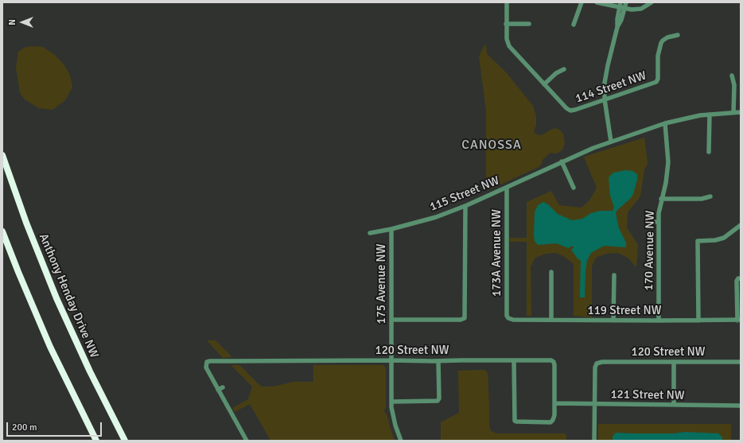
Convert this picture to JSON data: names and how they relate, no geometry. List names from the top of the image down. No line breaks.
{"streets":{"highway":["Anthony Henday Drive NW"],"street":["114 Street NW","115 Street NW","170 Avenue NW","173A Avenue NW","175 Avenue NW","119 Street NW","120 Street NW","121 Street NW"]},"crossings":[["115 Street NW","170 Avenue NW"],["115 Street NW","173A Avenue NW"],["115 Street NW","175 Avenue NW"],["170 Avenue NW","119 Street NW"],["173A Avenue NW","119 Street NW"],["175 Avenue NW","120 Street NW"],["120 Street NW","121 Street NW"]],"districts":["CANOSSA"],"scale_bar":"200 m","north":"left"}
